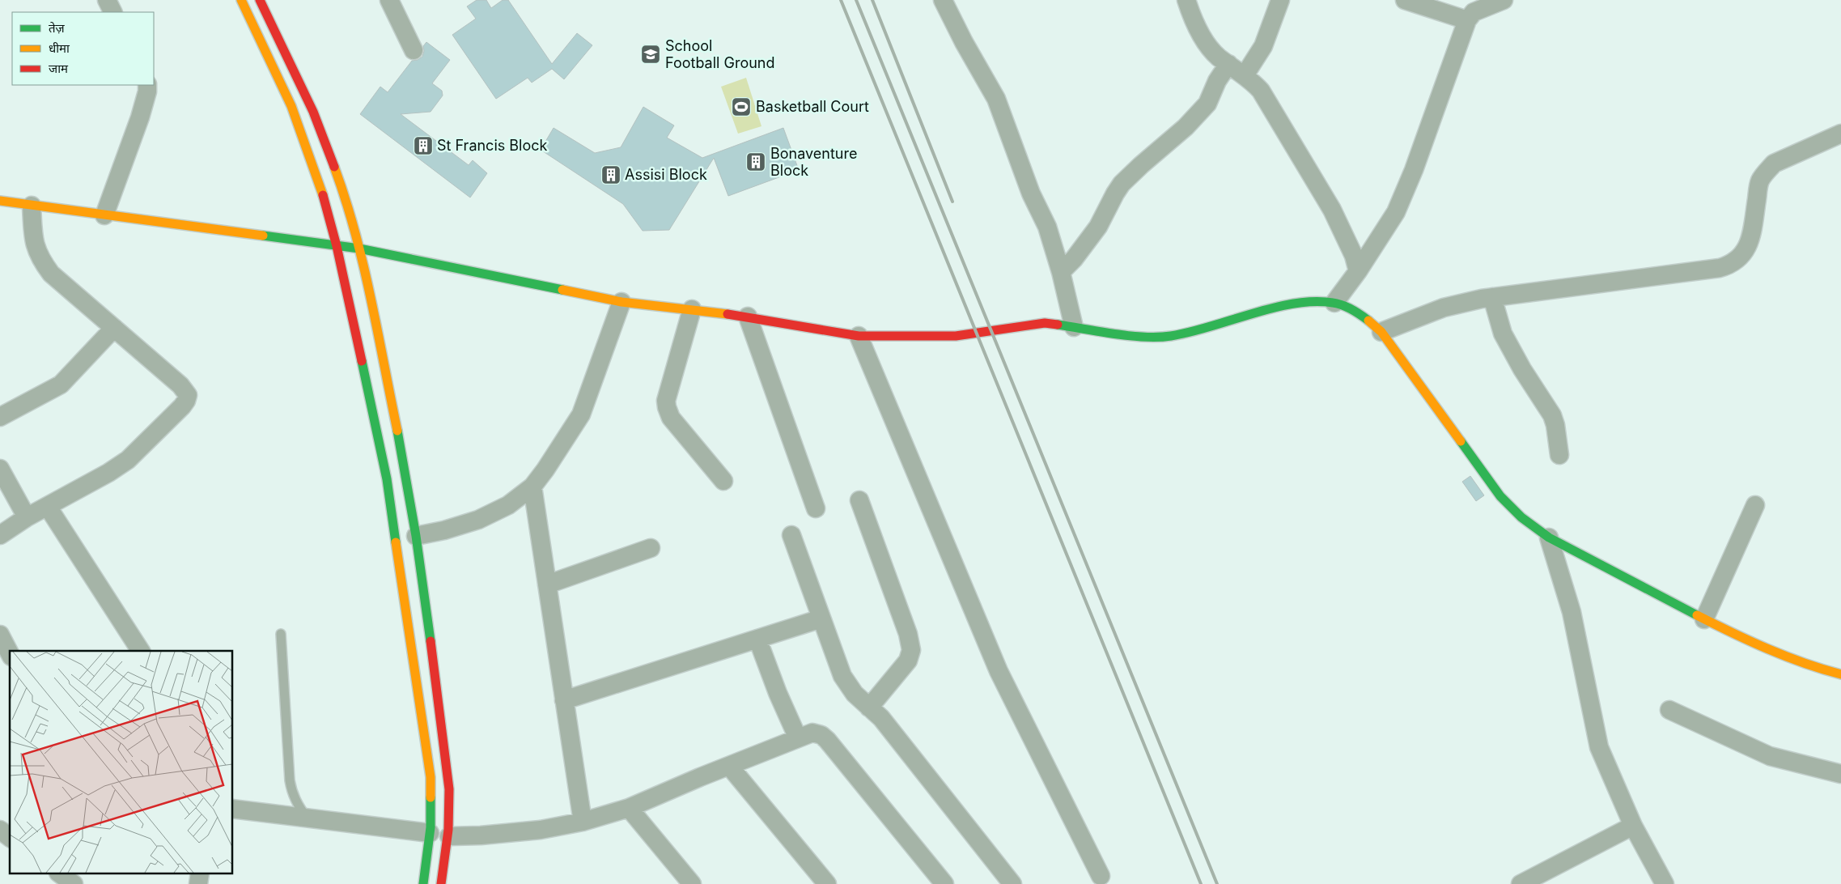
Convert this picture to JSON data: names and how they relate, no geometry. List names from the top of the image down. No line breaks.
{"places":{"school or university":["School Football Ground"],"sports":["Basketball Court"],"building":["St Francis Block","Bonaventure Block","Assisi Block"]},"legend":["तेज़","धीमा","जाम"]}
